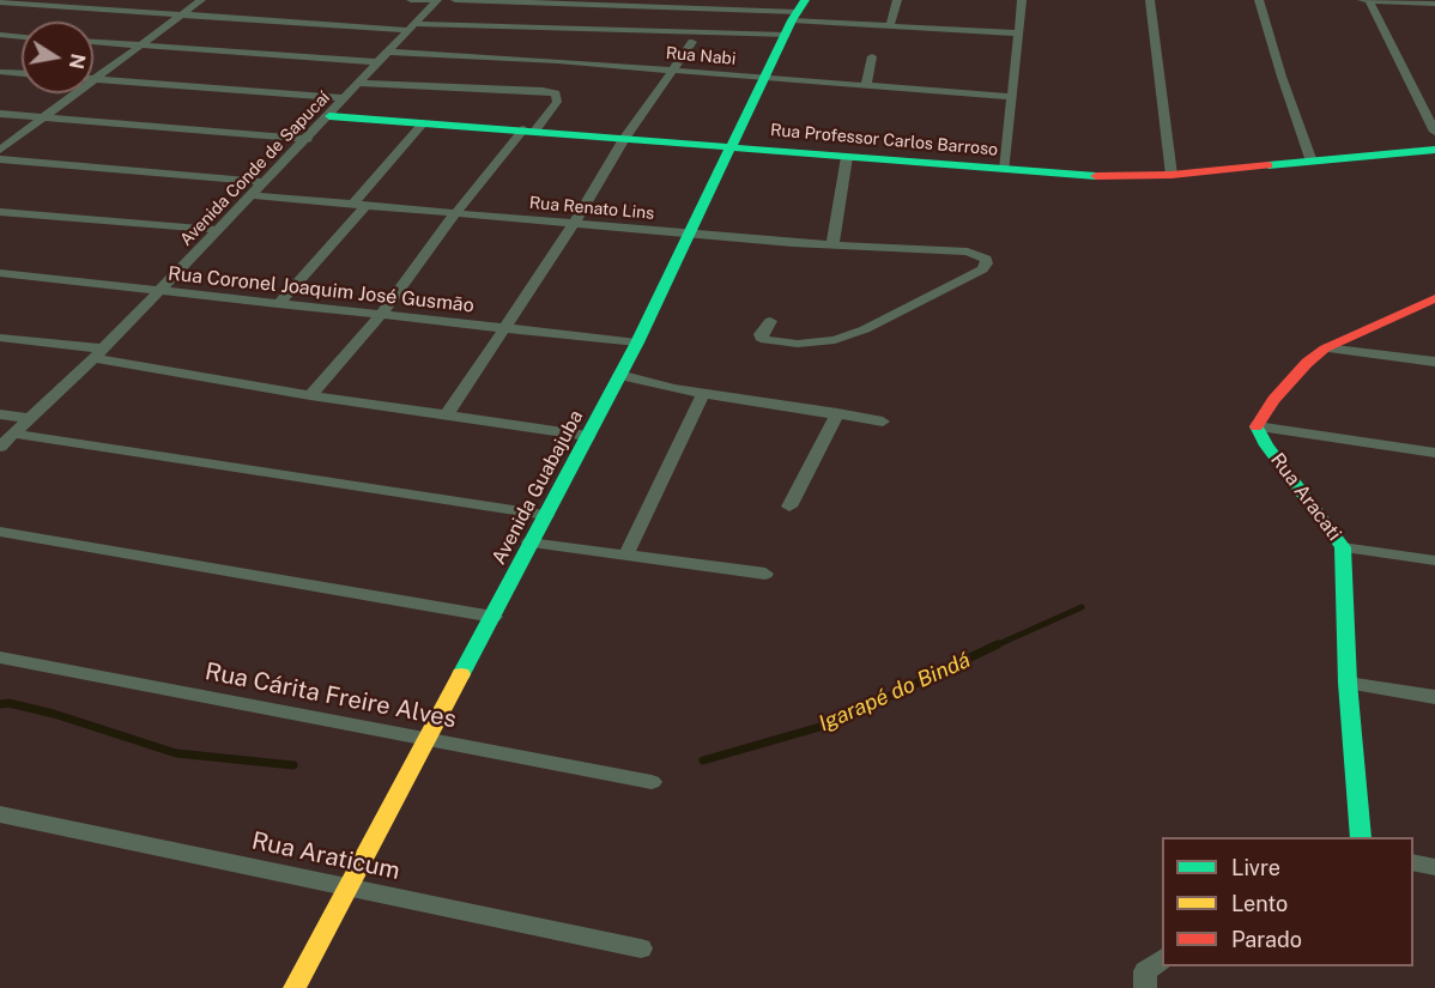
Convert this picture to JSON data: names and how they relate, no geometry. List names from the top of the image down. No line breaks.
{"streets":{"street":["Rua Nabi","Rua Professor Carlos Barroso","Avenida Conde de Sapucaí","Rua Renato Lins","Rua Coronel Joaquim José Gusmão","Avenida Guabajuba","Rua Aracati","Rua Cárita Freire Alves","Rua Araticum"]},"crossings":[["Rua Nabi","Avenida Conde de Sapucaí"],["Rua Nabi","Avenida Guabajuba"],["Rua Professor Carlos Barroso","Avenida Conde de Sapucaí"],["Rua Professor Carlos Barroso","Avenida Guabajuba"],["Avenida Conde de Sapucaí","Rua Renato Lins"],["Avenida Conde de Sapucaí","Rua Coronel Joaquim José Gusmão"],["Rua Renato Lins","Avenida Guabajuba"],["Rua Coronel Joaquim José Gusmão","Avenida Guabajuba"],["Avenida Guabajuba","Rua Cárita Freire Alves"],["Avenida Guabajuba","Rua Araticum"]],"water":["Igarapé do Bindá"],"legend":["Livre","Lento","Parado"],"north":"right"}
